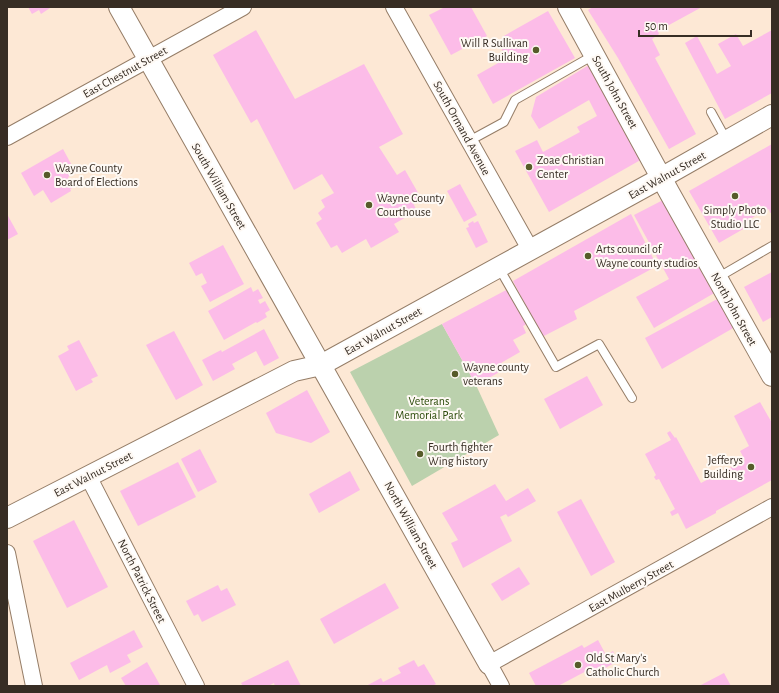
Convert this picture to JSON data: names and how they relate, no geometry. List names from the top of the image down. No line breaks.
{"streets":{"street":["East Chestnut Street","South John Street","South Ormand Avenue","East Walnut Street","South William Street","North John Street","North William Street","North Patrick Street","East Mulberry Street"]},"crossings":[["East Chestnut Street","South William Street"],["South John Street","East Walnut Street"],["South John Street","North John Street"],["South Ormand Avenue","East Walnut Street"],["East Walnut Street","South William Street"],["East Walnut Street","North John Street"],["East Walnut Street","North William Street"],["East Walnut Street","North Patrick Street"],["South William Street","North William Street"],["North William Street","East Mulberry Street"]],"parks":["Veterans Memorial Park"],"places":["Will R Sullivan Building","Zoae Christian Center","Wayne County Board of Elections","Simply Photo Studio LLC","Wayne County Courthouse","Arts council of Wayne county studios","Wayne county veterans","Fourth fighter Wing history","Jefferys Building","Old St Mary's Catholic Church"],"scale_bar":"50 m"}
